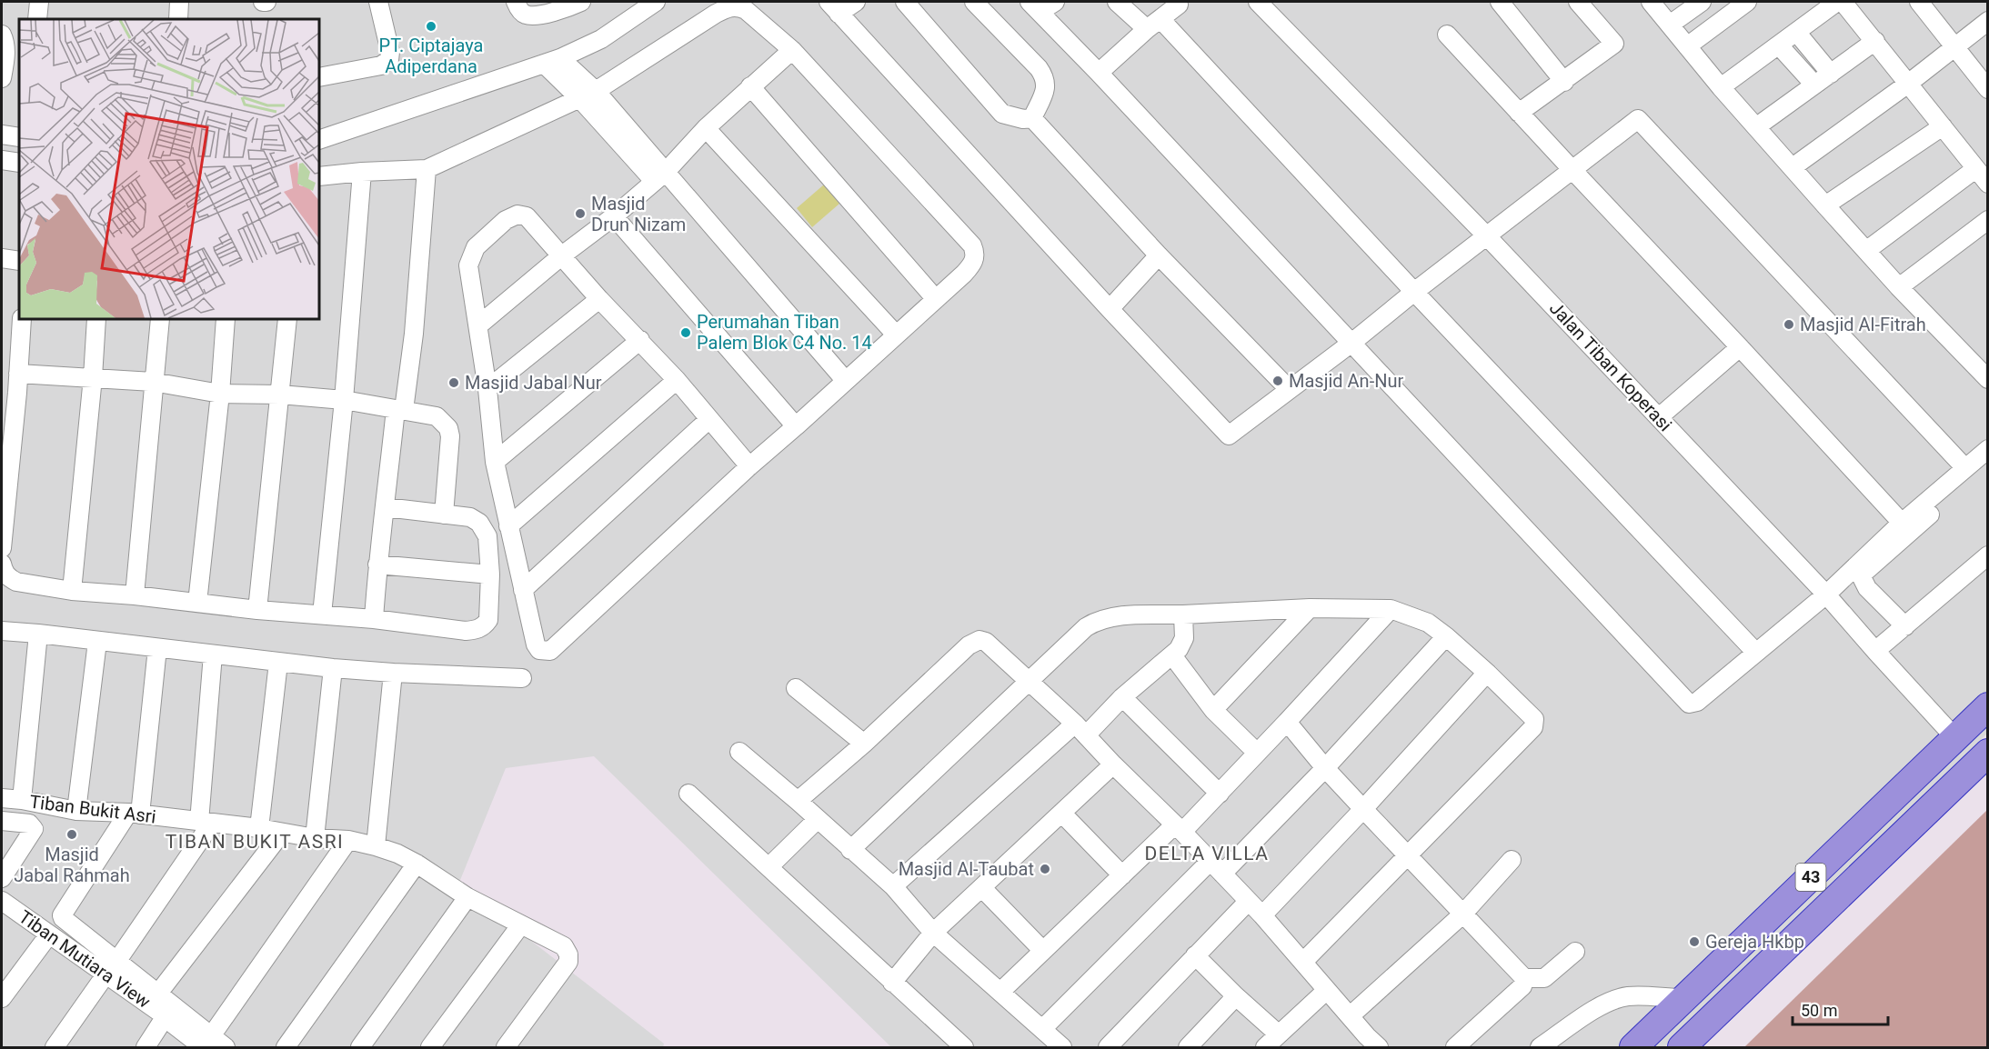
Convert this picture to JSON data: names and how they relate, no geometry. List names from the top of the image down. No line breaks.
{"streets":{"highway":["43"],"street":["Jalan Tiban Koperasi","Tiban Bukit Asri","Tiban Mutiara View"]},"crossings":[["Jalan Tiban Koperasi","43"]],"districts":["TIBAN BUKIT ASRI","DELTA VILLA"],"places":["PT. Ciptajaya Adiperdana","Masjid Drun Nizam","Masjid Al-Fitrah","Perumahan Tiban Palem Blok C4 No. 14","Masjid An-Nur","Masjid Jabal Nur","Masjid Jabal Rahmah","Masjid Al-Taubat","Gereja Hkbp"],"scale_bar":"50 m"}
